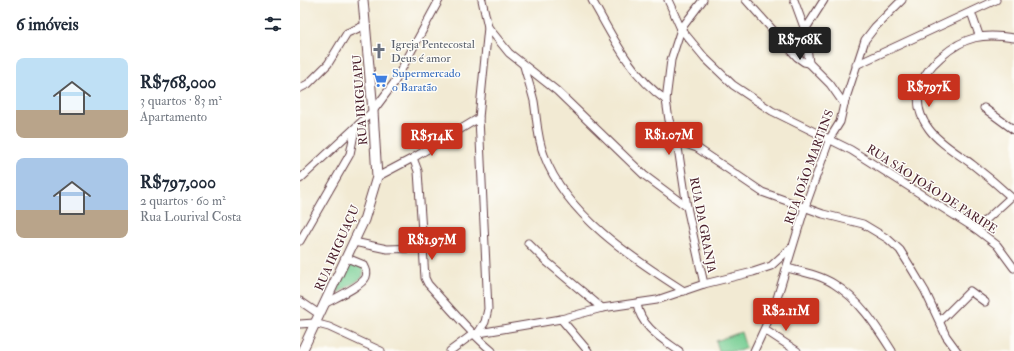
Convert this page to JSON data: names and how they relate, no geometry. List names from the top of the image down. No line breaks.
{"streets":{"main road":["RUA IRIGUAPU","RUA IRIGUAÇU"],"street":["RUA JOÃO MARTINS","RUA SÃO JOÃO DE PARIPE","RUA DA GRANJA"]},"crossings":[["RUA IRIGUAPU","RUA IRIGUAÇU"],["RUA JOÃO MARTINS","RUA SÃO JOÃO DE PARIPE"],["RUA SÃO JOÃO DE PARIPE","RUA DA GRANJA"]],"places":{"church":["Igreja Pentecostal Deus é amor"],"supermarket":["Supermercado o Baratão"]},"page":{"heading":"6 imóveis","price":["R$768K","R$797K","R$1.07M","R$514K","R$1.97M","R$2.11M"],"list":[{"name":"R$768,000","note":"3 quartos · 83 m² · Apartamento"},{"name":"R$797,000","note":"2 quartos · 60 m² · Rua Lourival Costa"}]}}
